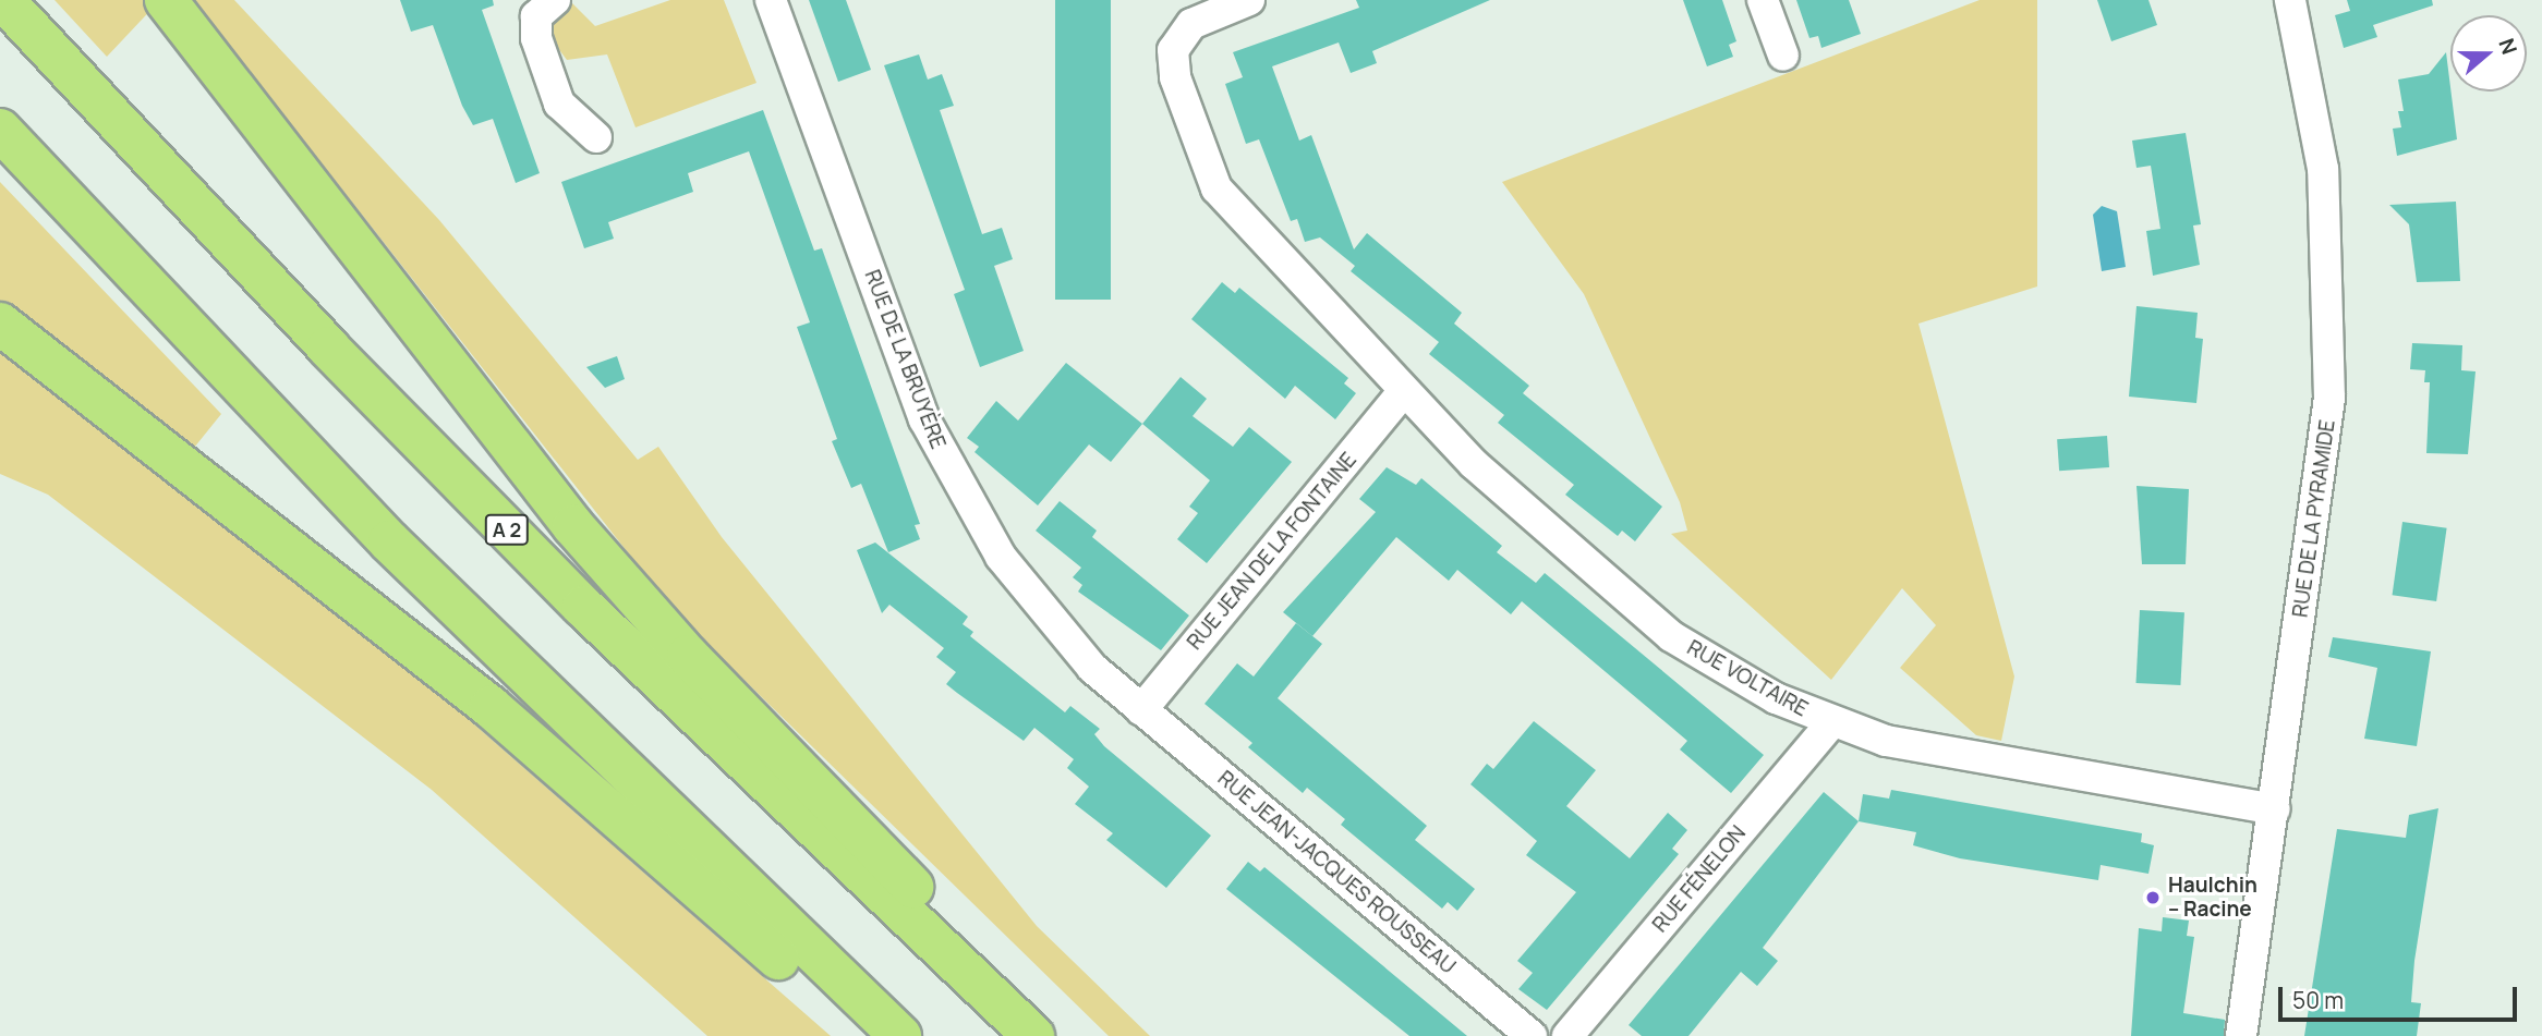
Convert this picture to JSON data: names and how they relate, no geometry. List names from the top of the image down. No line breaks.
{"streets":{"highway":["A 2"],"street":["RUE DE LA BRUYÈRE","RUE DE LA PYRAMIDE","RUE JEAN DE LA FONTAINE","RUE VOLTAIRE","RUE JEAN-JACQUES ROUSSEAU","RUE FÉNELON"]},"crossings":[["RUE DE LA BRUYÈRE","RUE JEAN DE LA FONTAINE"],["RUE DE LA BRUYÈRE","RUE JEAN-JACQUES ROUSSEAU"],["RUE DE LA PYRAMIDE","RUE VOLTAIRE"],["RUE JEAN DE LA FONTAINE","RUE VOLTAIRE"],["RUE JEAN DE LA FONTAINE","RUE JEAN-JACQUES ROUSSEAU"],["RUE VOLTAIRE","RUE FÉNELON"]],"places":["Haulchin – Racine"],"scale_bar":"50 m","north":"right"}
